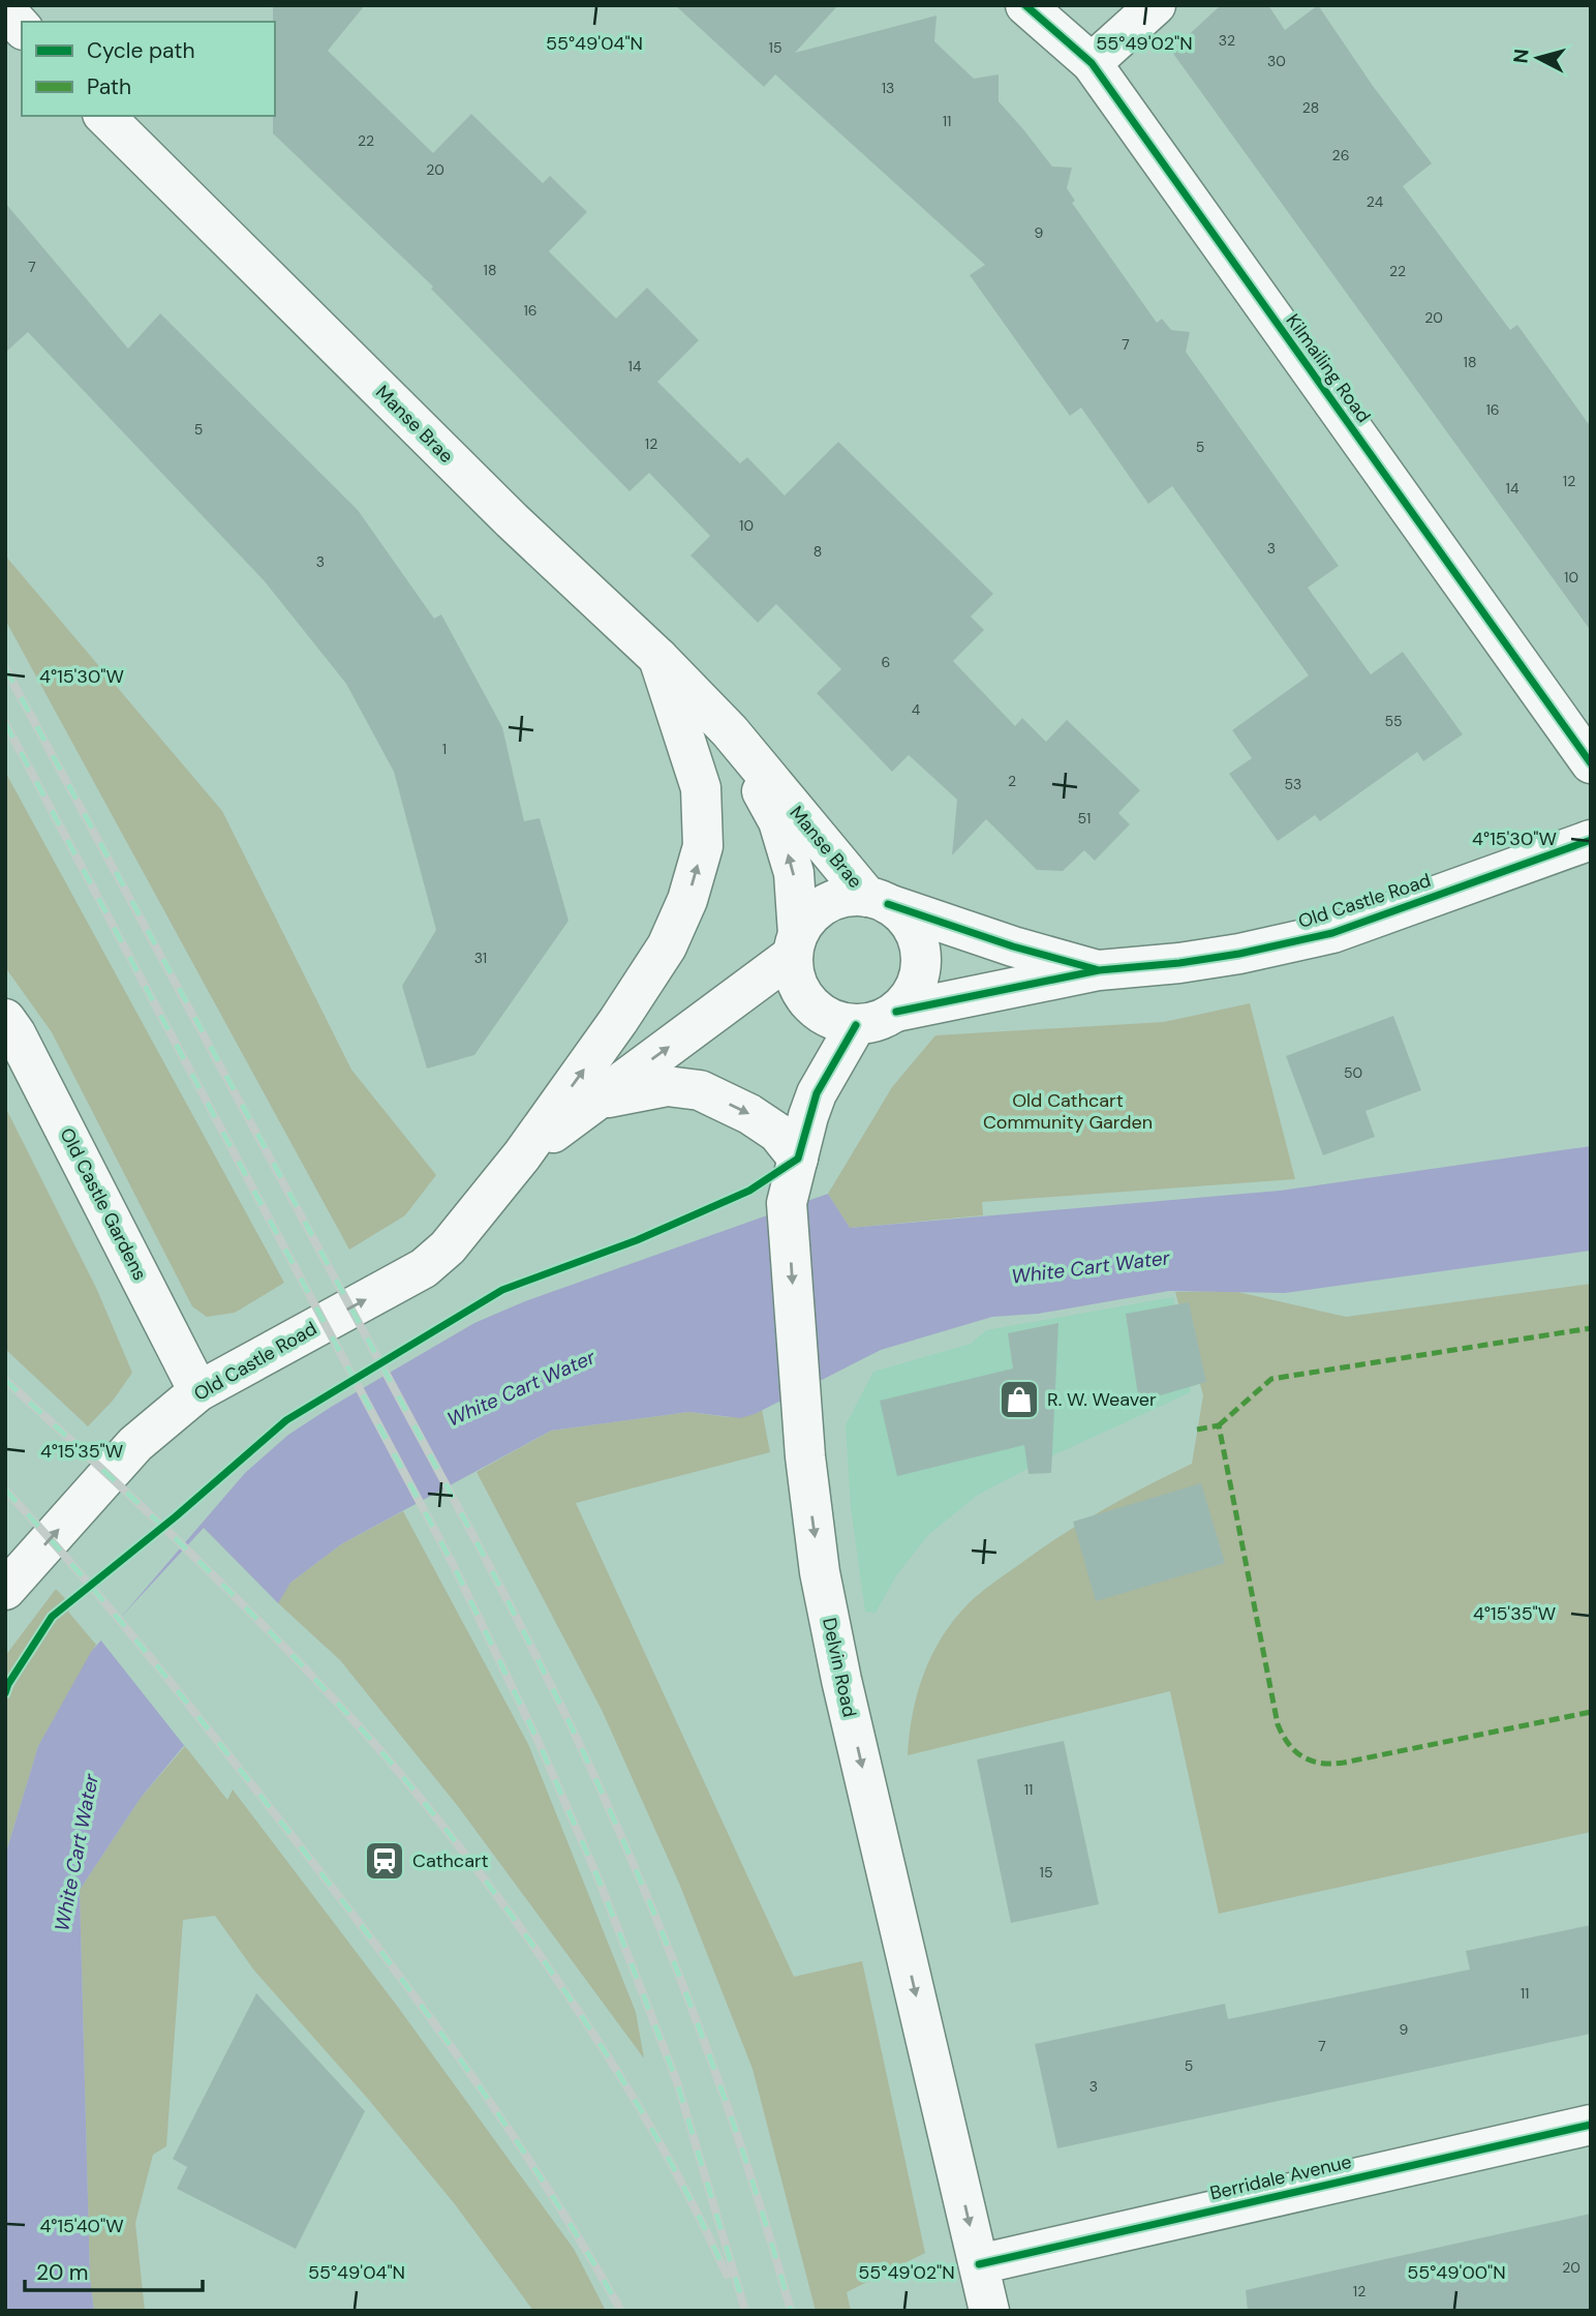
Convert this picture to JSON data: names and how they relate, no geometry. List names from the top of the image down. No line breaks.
{"streets":{"main road":["Kilmailing Road","Manse Brae","Old Castle Road","Old Castle Gardens","Delvin Road","Berridale Avenue"]},"crossings":[["Manse Brae","Old Castle Road"],["Manse Brae","Delvin Road"],["Old Castle Road","Old Castle Gardens"],["Old Castle Road","Delvin Road"],["Delvin Road","Berridale Avenue"]],"one_way":["Old Castle Road","Delvin Road"],"water":["White Cart Water"],"parks":["Old Cathcart Community Garden"],"places":{"shop":["R. W. Weaver"],"station":["Cathcart"]},"house_numbers":["32","15","30","13","28","11","22","26","20","24","9","7","18","22","16","20","7","18","14","16","5","12","5","12","14","10","3","8","3","10","6","4","55","1","2","53","51","31","50","11","15","11","9","7","5","3","20","12"],"legend":["Cycle path","Path"],"scale_bar":"20 m","north":"left","coordinates":["55°49'04\"N","55°49'02\"N","4°15'30\"W","4°15'35\"W","4°15'40\"W","55°49'00\"N"]}
